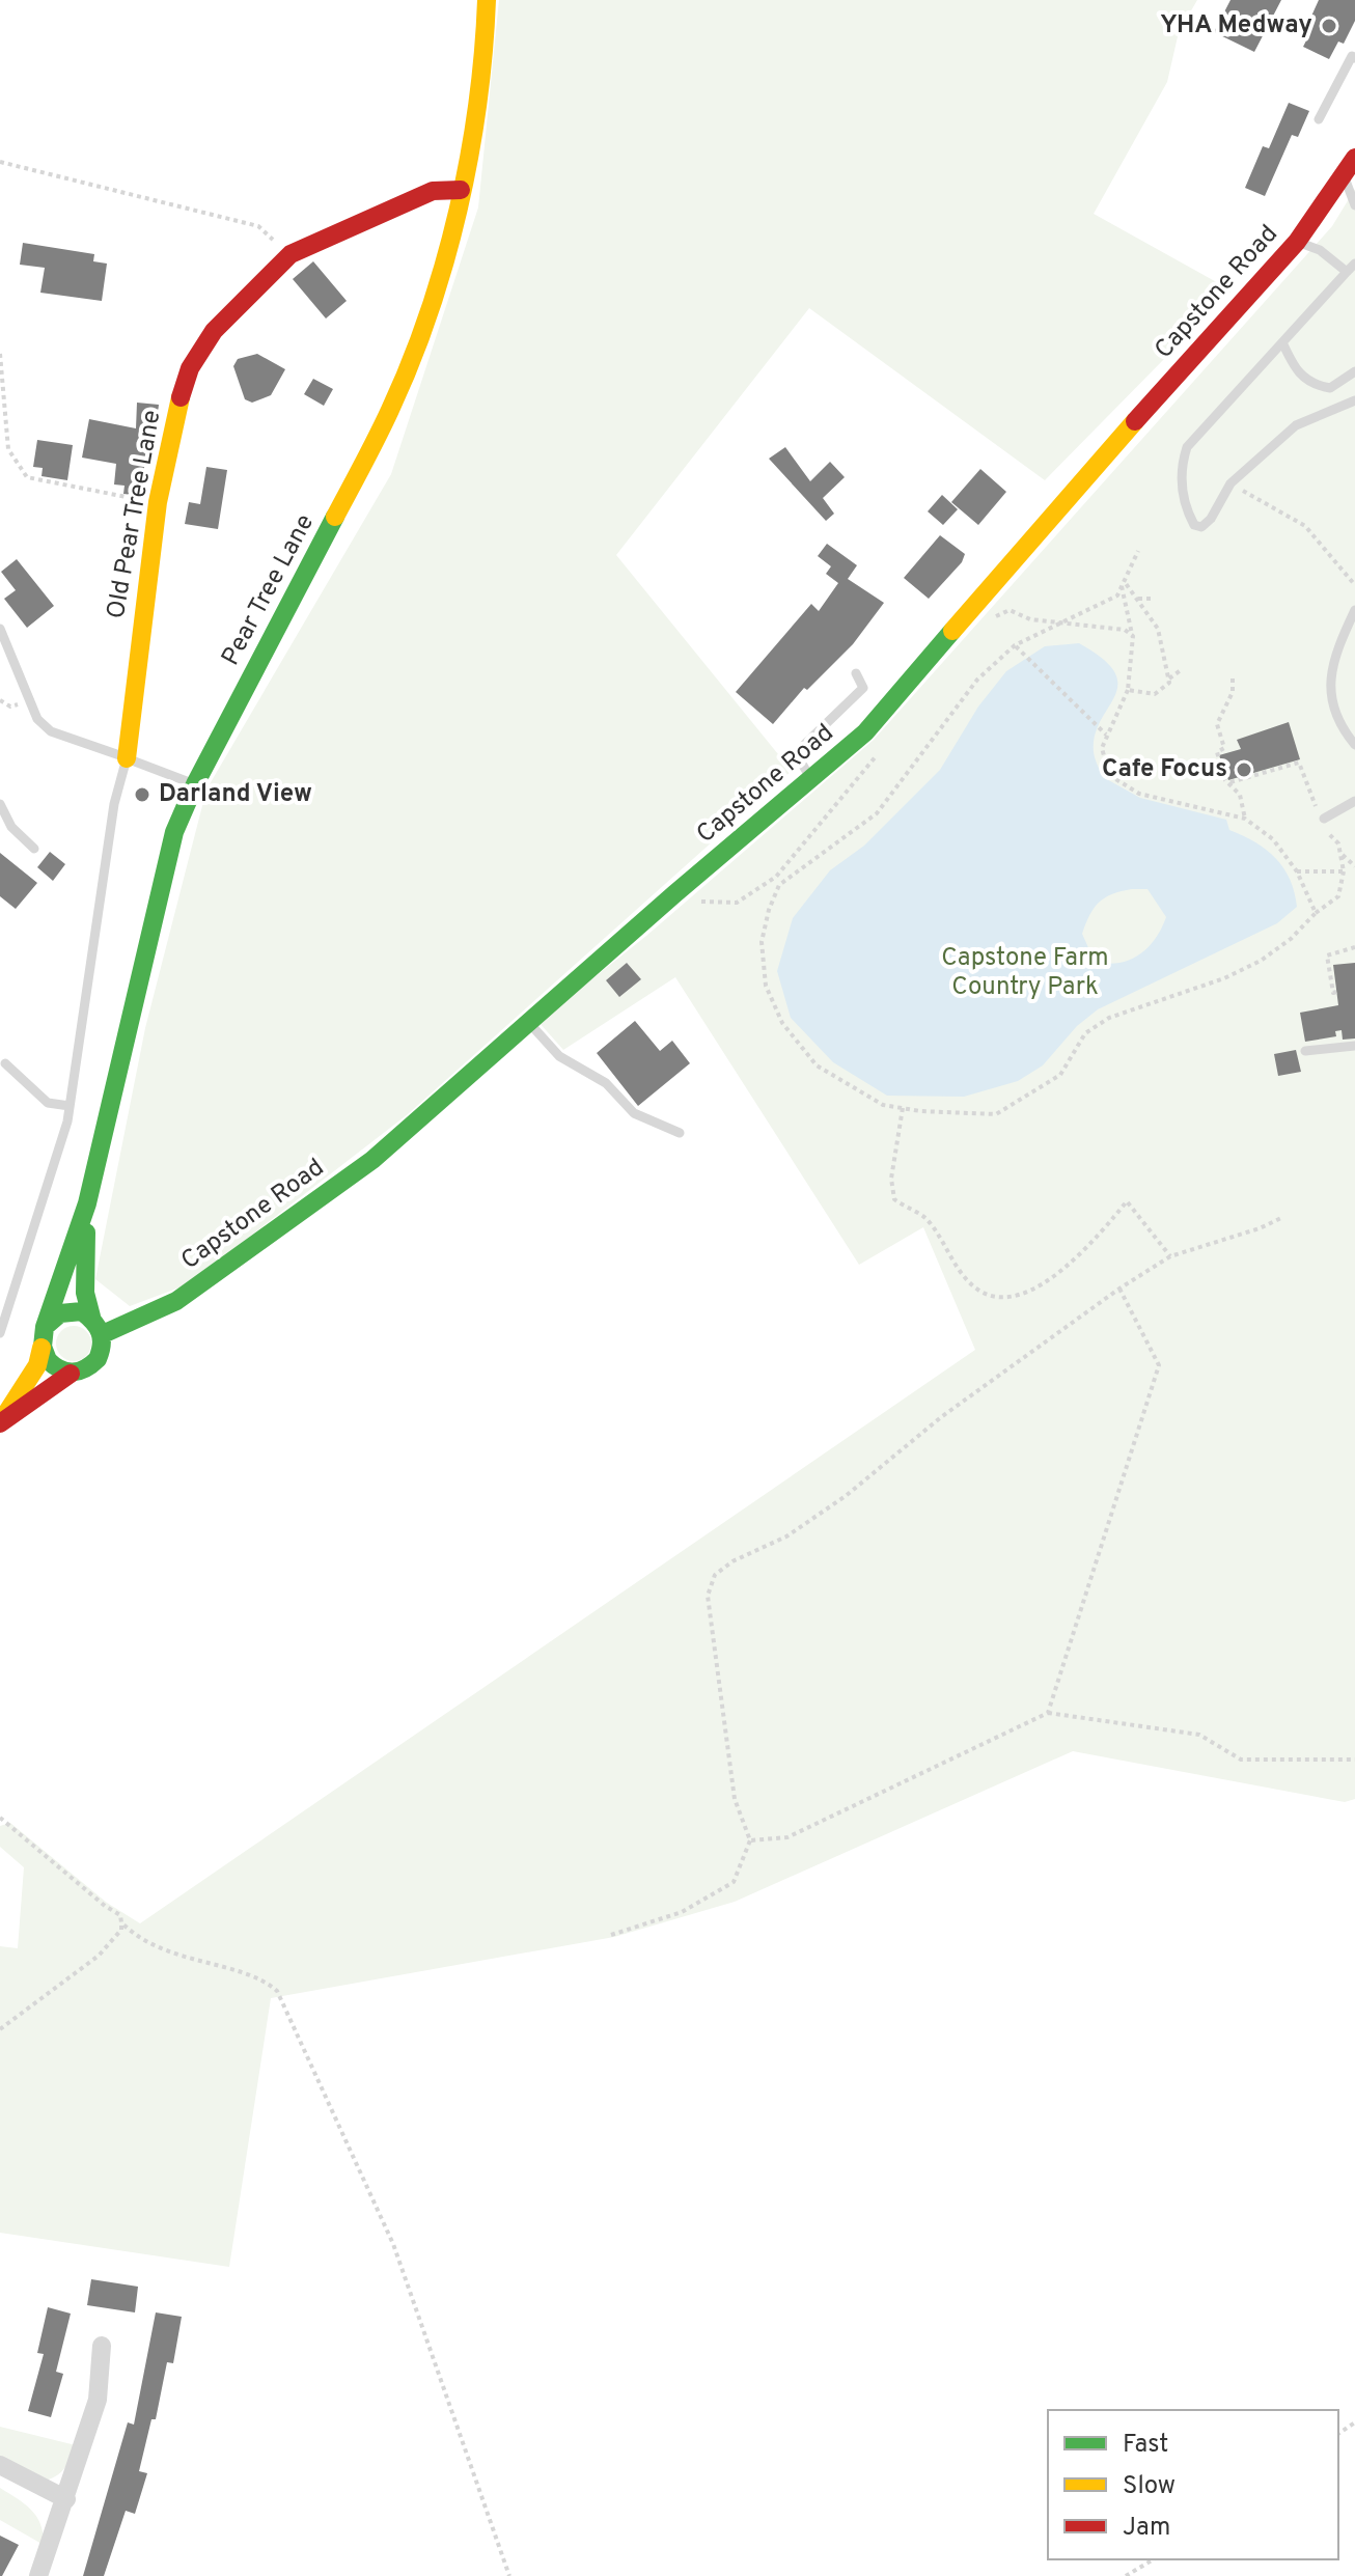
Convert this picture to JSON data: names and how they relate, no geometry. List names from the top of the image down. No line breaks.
{"streets":{"street":["Capstone Road","Old Pear Tree Lane","Pear Tree Lane"]},"crossings":[["Capstone Road","Pear Tree Lane"],["Old Pear Tree Lane","Pear Tree Lane"]],"parks":["Capstone Farm Country Park"],"places":["YHA Medway","Cafe Focus","Darland View"],"legend":["Fast","Slow","Jam"]}
